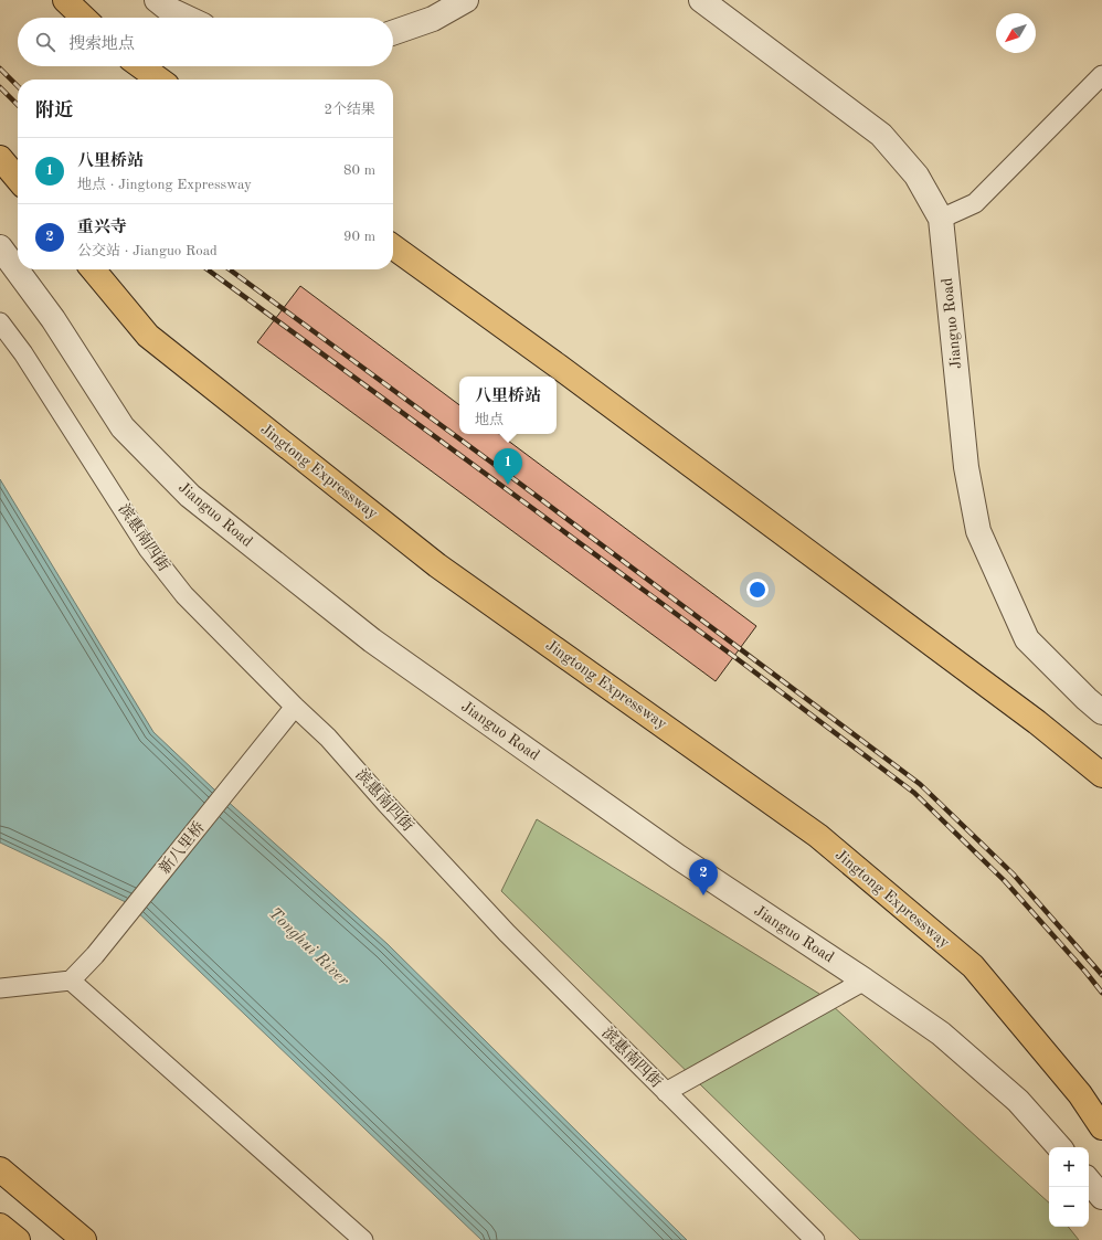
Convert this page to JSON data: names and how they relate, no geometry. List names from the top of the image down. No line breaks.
{"streets":{"highway":["Jingtong Expressway"],"street":["Jianguo Road","滨惠南四街","新八里桥"]},"crossings":[["滨惠南四街","新八里桥"]],"water":["Tonghui River"],"north":"bottom left","page":{"search":"搜索地点","heading":["附近","2个结果"],"list":[{"mark":"1","name":"八里桥站","note":"地点 · Jingtong Expressway","value":"80 m"},{"mark":"2","name":"重兴寺","note":"公交站 · Jianguo Road","value":"90 m"}],"popup":["八里桥站","地点"],"pins":["1","2"],"map_buttons":["+","−"]}}
